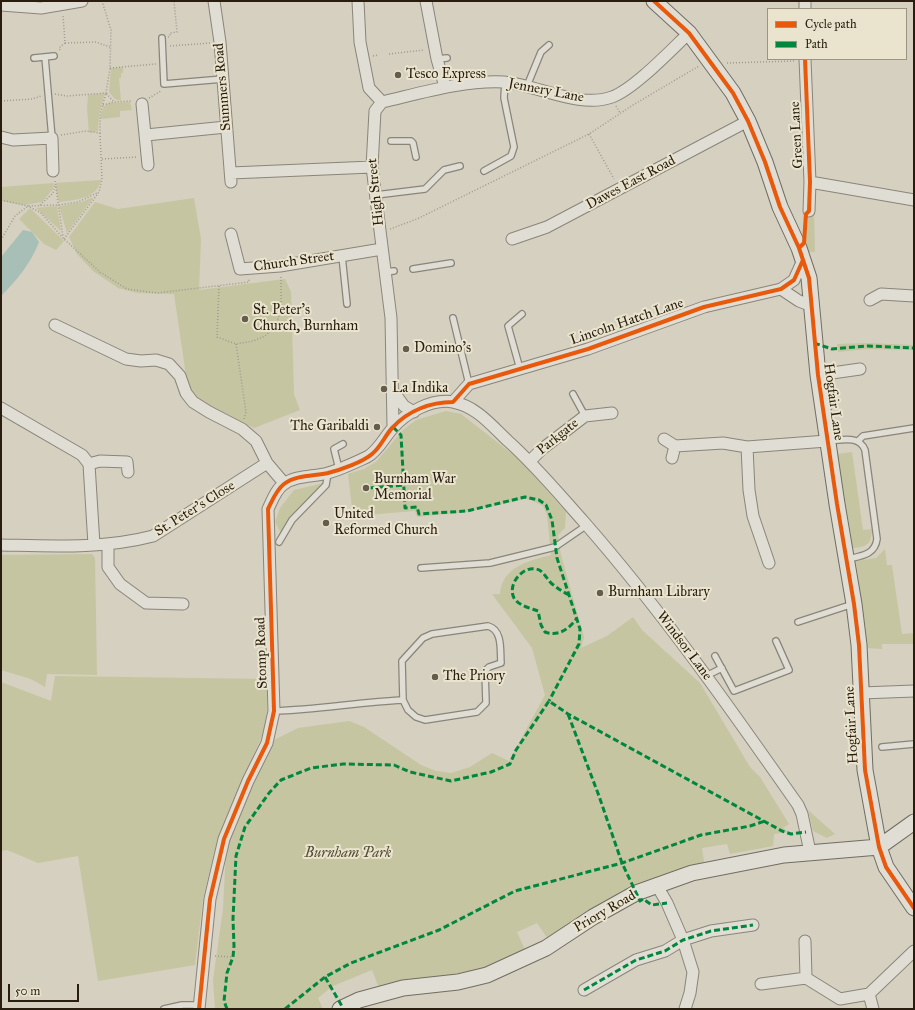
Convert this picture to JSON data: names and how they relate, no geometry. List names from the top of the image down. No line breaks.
{"streets":{"street":["Summers Road","Jennery Lane","Green Lane","Dawes East Road","High Street","Church Street","Lincoln Hatch Lane","Hogfair Lane","Parkgate","St. Peter's Close","Windsor Lane","Stomp Road","Priory Road"]},"crossings":[["Summers Road","High Street"],["Jennery Lane","High Street"],["Jennery Lane","Hogfair Lane"],["Dawes East Road","Hogfair Lane"],["High Street","Church Street"],["Hogfair Lane","Priory Road"],["Parkgate","Windsor Lane"],["Windsor Lane","Priory Road"]],"parks":["Burnham Park"],"places":["Tesco Express","St. Peter's Church, Burnham","Domino's","La Indika","The Garibaldi","Burnham War Memorial","United Reformed Church","Burnham Library","The Priory"],"legend":["Cycle path","Path"],"scale_bar":"50 m"}
